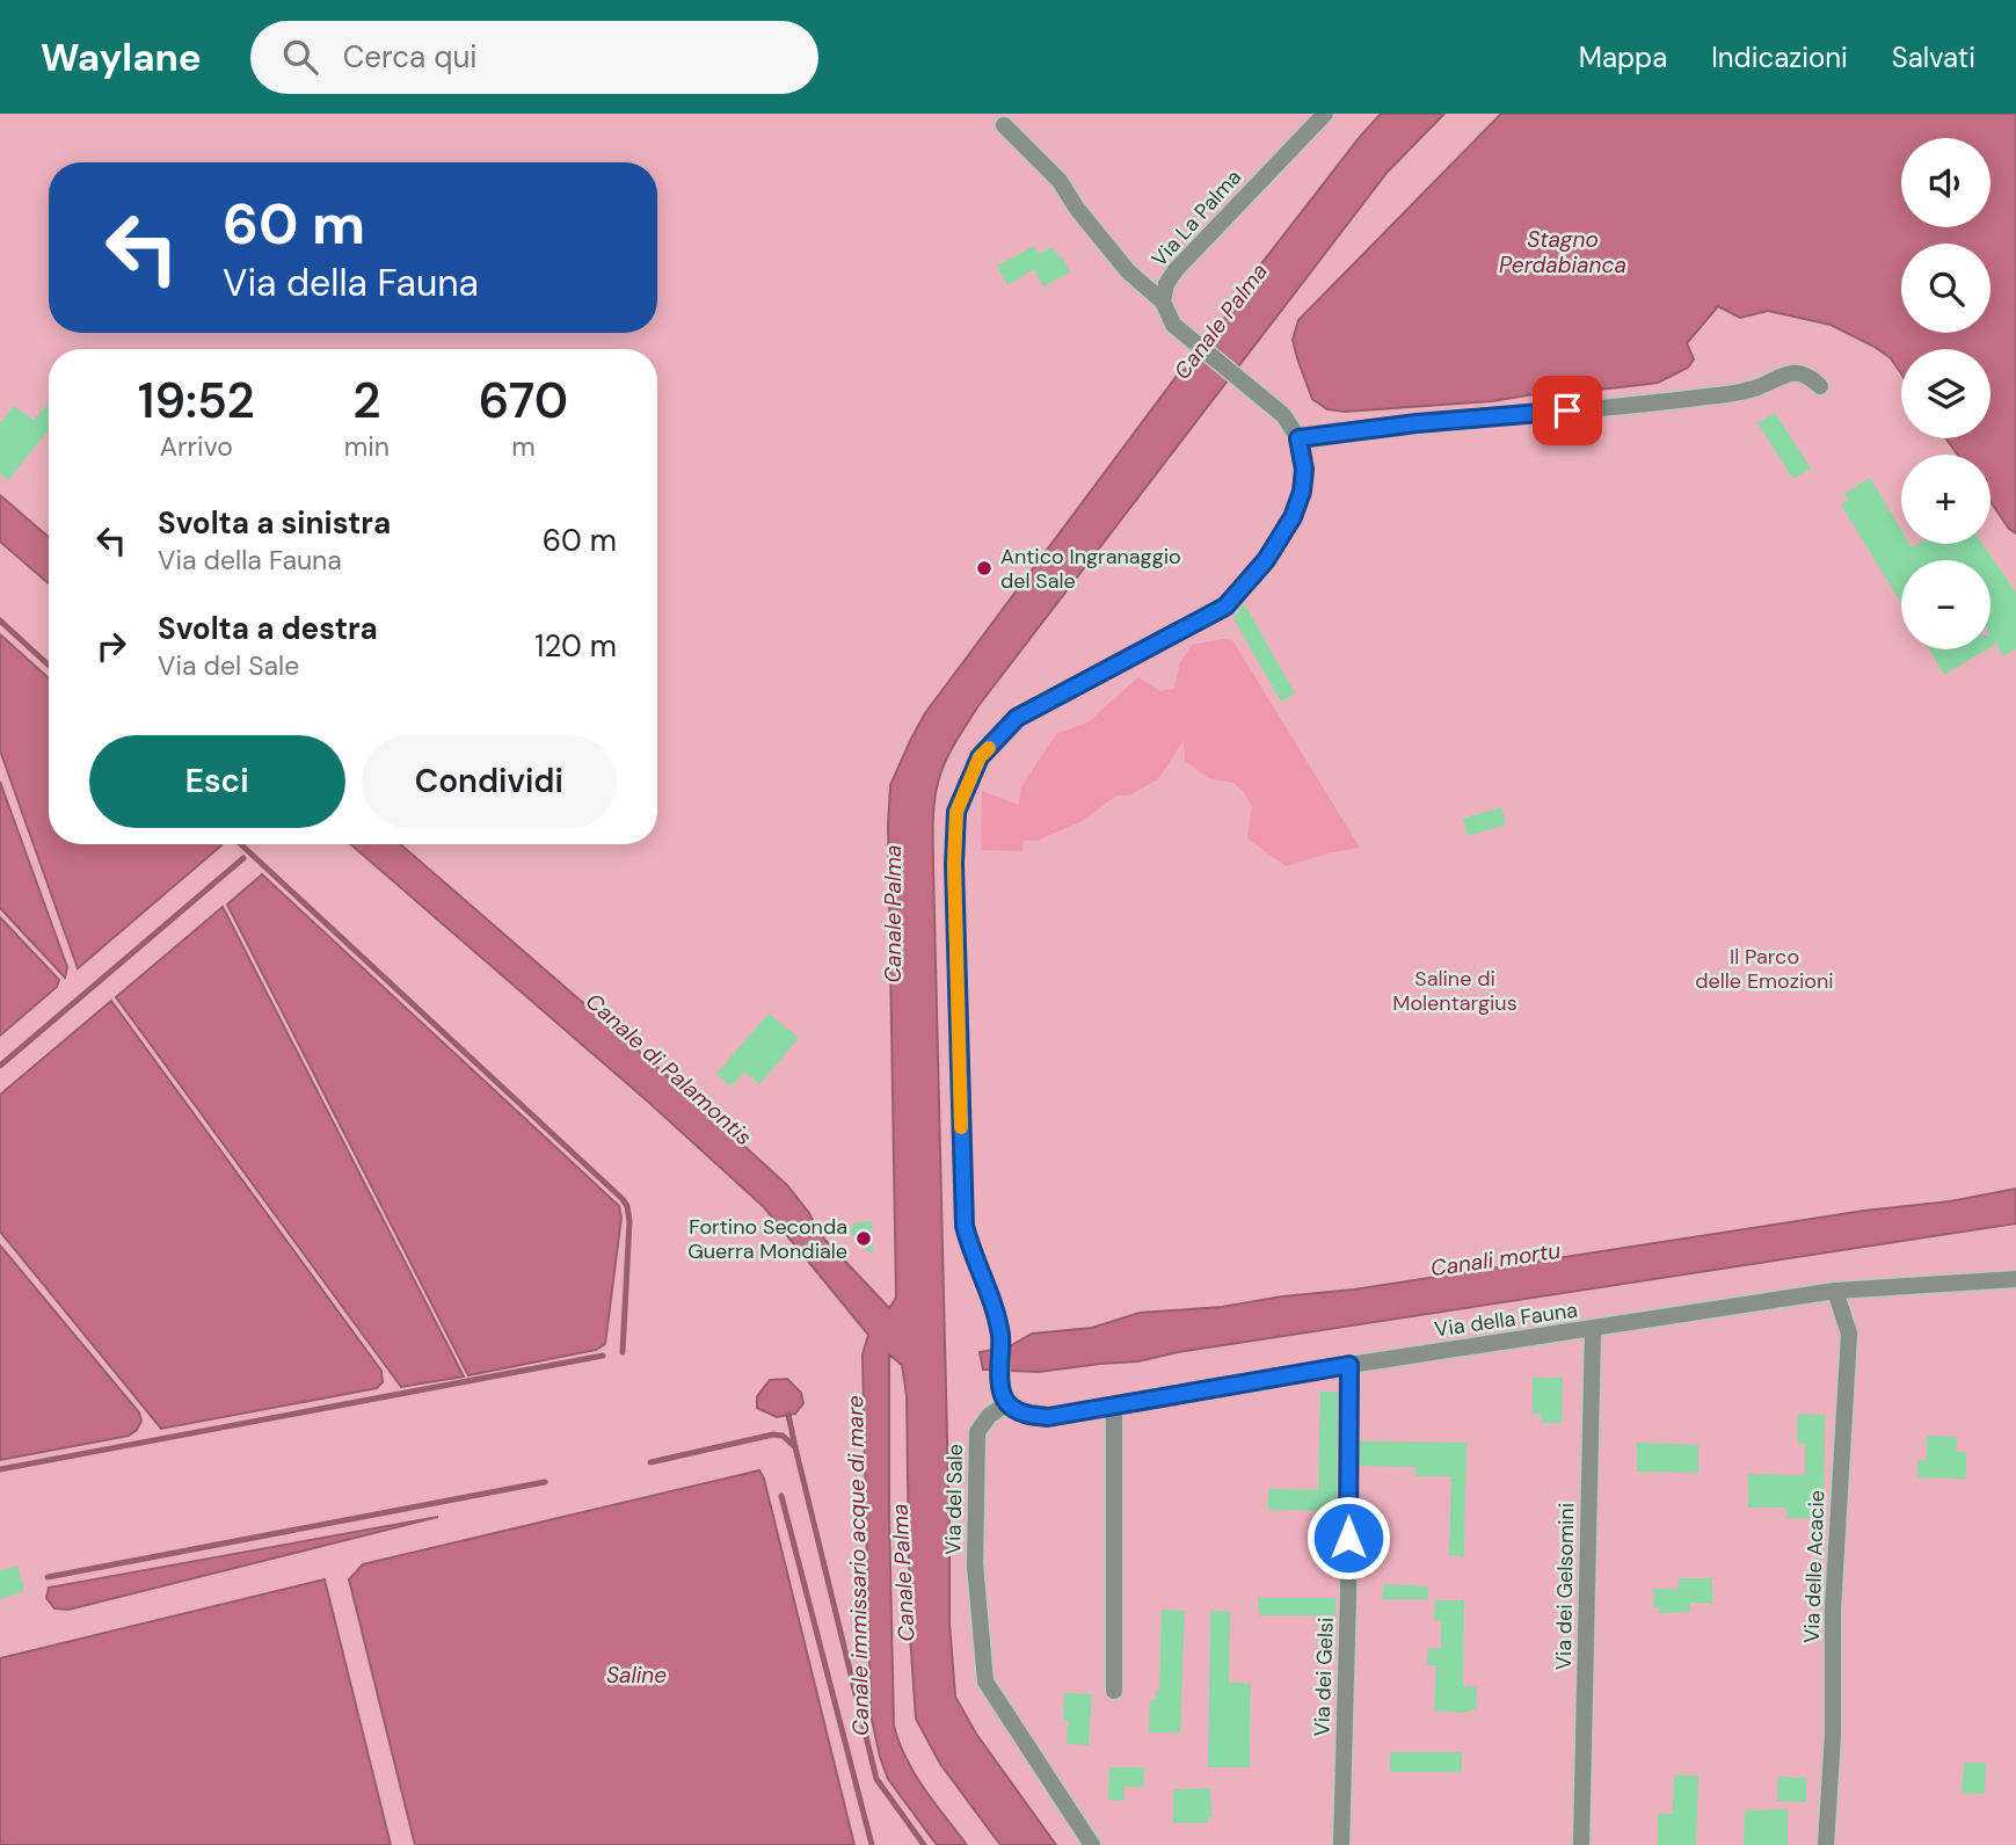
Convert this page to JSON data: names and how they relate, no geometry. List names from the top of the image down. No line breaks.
{"streets":{"street":["Via La Palma","Via della Fauna","Via del Sale","Via delle Acacie","Via dei Gelsomini","Via dei Gelsi"]},"crossings":[["Via della Fauna","Via del Sale"],["Via della Fauna","Via delle Acacie"],["Via della Fauna","Via dei Gelsomini"],["Via della Fauna","Via dei Gelsi"]],"water":["Stagno Perdabianca","Canale Palma","Canale di Palamontis","Canali mortu","Canale immissario acque di mare","Saline"],"parks":["Il Parco delle Emozioni","Saline di Molentargius"],"places":["Antico Ingranaggio del Sale","Fortino Seconda Guerra Mondiale"],"page":{"header":"Waylane","search":"Cerca qui","nav":["Mappa","Indicazioni","Salvati"],"map_buttons":["+","−"],"turn":["60 m","Via della Fauna"],"eta":["19:52","Arrivo","2","min","670","m"],"list":[{"name":"Svolta a sinistra","note":"Via della Fauna","value":"60 m"},{"name":"Svolta a destra","note":"Via del Sale","value":"120 m"}],"buttons":["Esci","Condividi"]}}
